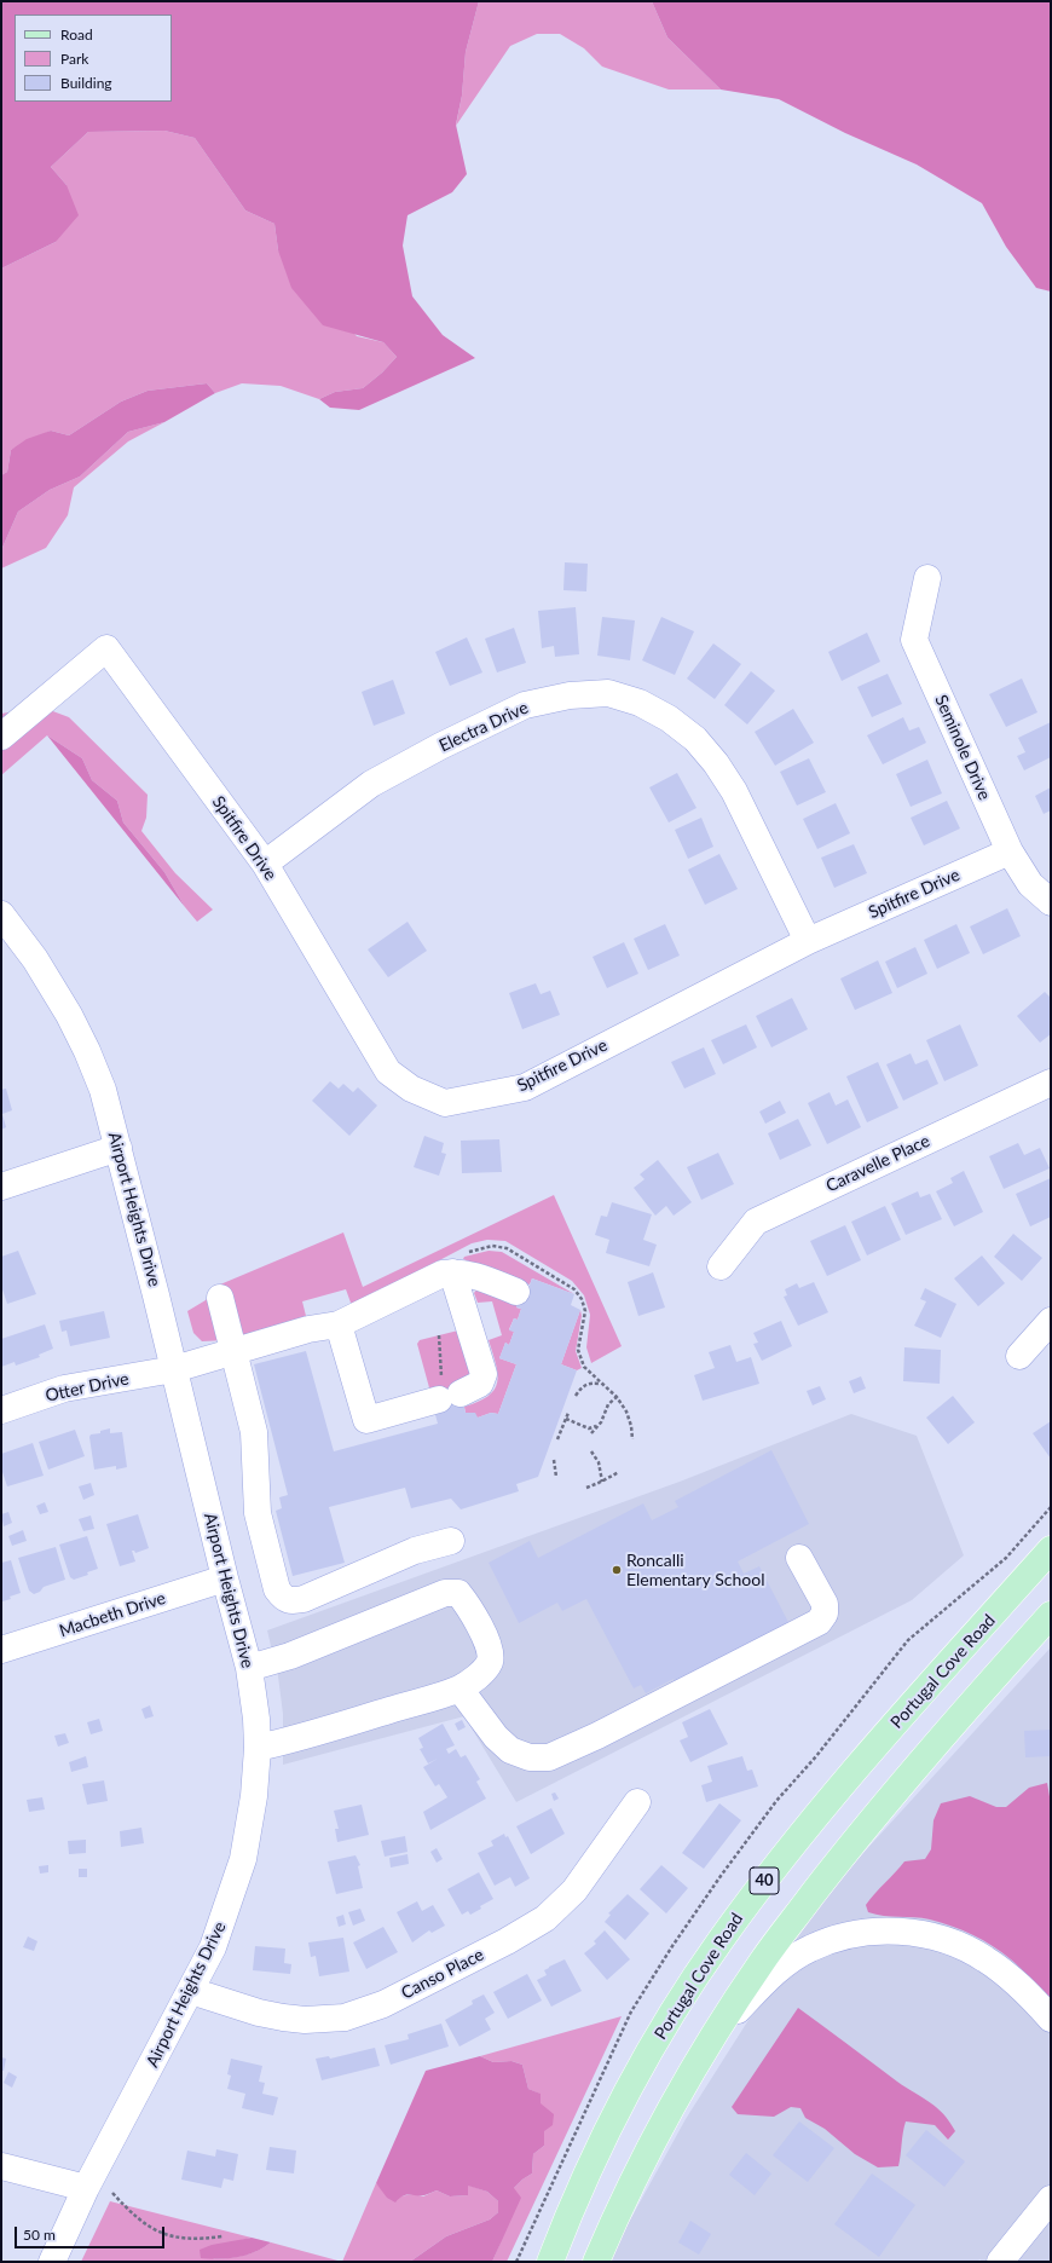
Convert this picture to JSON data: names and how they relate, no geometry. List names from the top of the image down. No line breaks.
{"streets":{"main road":["Portugal Cove Road","40"],"street":["Electra Drive","Seminole Drive","Spitfire Drive","Caravelle Place","Airport Heights Drive","Otter Drive","Macbeth Drive","Canso Place"]},"crossings":[["Electra Drive","Spitfire Drive"],["Seminole Drive","Spitfire Drive"],["Airport Heights Drive","Otter Drive"],["Airport Heights Drive","Macbeth Drive"],["Airport Heights Drive","Canso Place"]],"places":["Roncalli Elementary School"],"legend":["Road","Park","Building"],"scale_bar":"50 m"}
